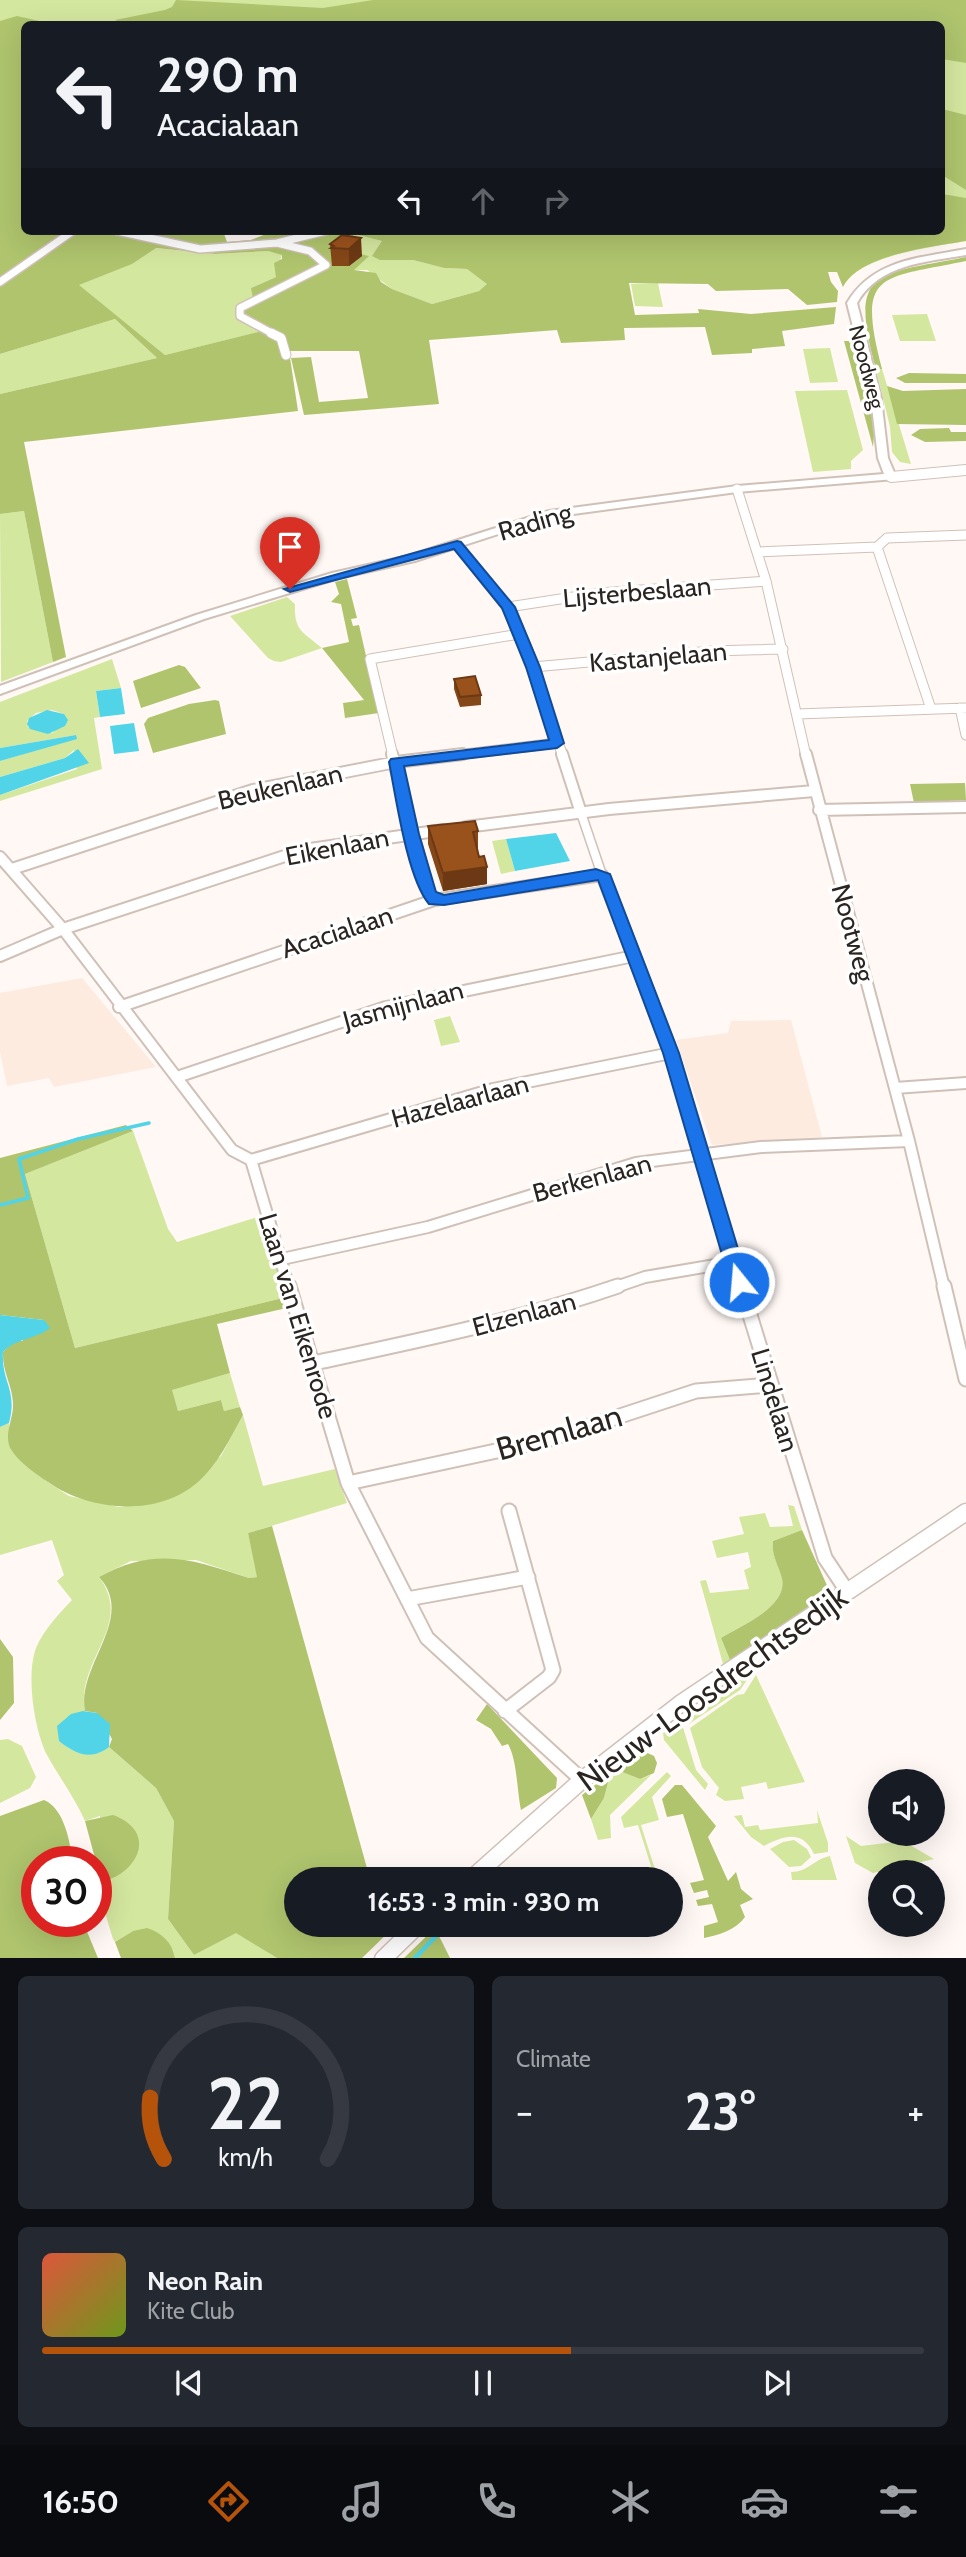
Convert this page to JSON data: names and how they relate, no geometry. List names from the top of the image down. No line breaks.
{"streets":{"main road":["Noodweg","Rading"],"street":["Lijsterbeslaan","Kastanjelaan","Beukenlaan","Eikenlaan","Acacialaan","Nootweg","Jasmijnlaan","Hazelaarlaan","Berkenlaan","Elzenlaan","Laan van Eikenrode","Lindelaan","Bremlaan","Nieuw-Loosdrechtsedijk"]},"crossings":[["Noodweg","Rading"],["Rading","Nootweg"],["Rading","Lindelaan"],["Lijsterbeslaan","Nootweg"],["Lijsterbeslaan","Lindelaan"],["Kastanjelaan","Nootweg"],["Kastanjelaan","Lindelaan"],["Beukenlaan","Lindelaan"],["Eikenlaan","Nootweg"],["Eikenlaan","Lindelaan"],["Acacialaan","Lindelaan"],["Nootweg","Berkenlaan"],["Jasmijnlaan","Lindelaan"],["Hazelaarlaan","Laan van Eikenrode"],["Hazelaarlaan","Lindelaan"],["Berkenlaan","Laan van Eikenrode"],["Berkenlaan","Lindelaan"],["Elzenlaan","Laan van Eikenrode"],["Elzenlaan","Lindelaan"],["Laan van Eikenrode","Bremlaan"],["Laan van Eikenrode","Nieuw-Loosdrechtsedijk"],["Lindelaan","Bremlaan"],["Lindelaan","Nieuw-Loosdrechtsedijk"]],"page":{"turn":["290 m","Acacialaan"],"limit":"30","trip":"16:53 · 3 min · 930 m","tile":"Climate","heat":["−","23°","+"],"song":["Neon Rain","Kite Club"],"tabs":"16:50","gauge":["22","km/h"]}}
